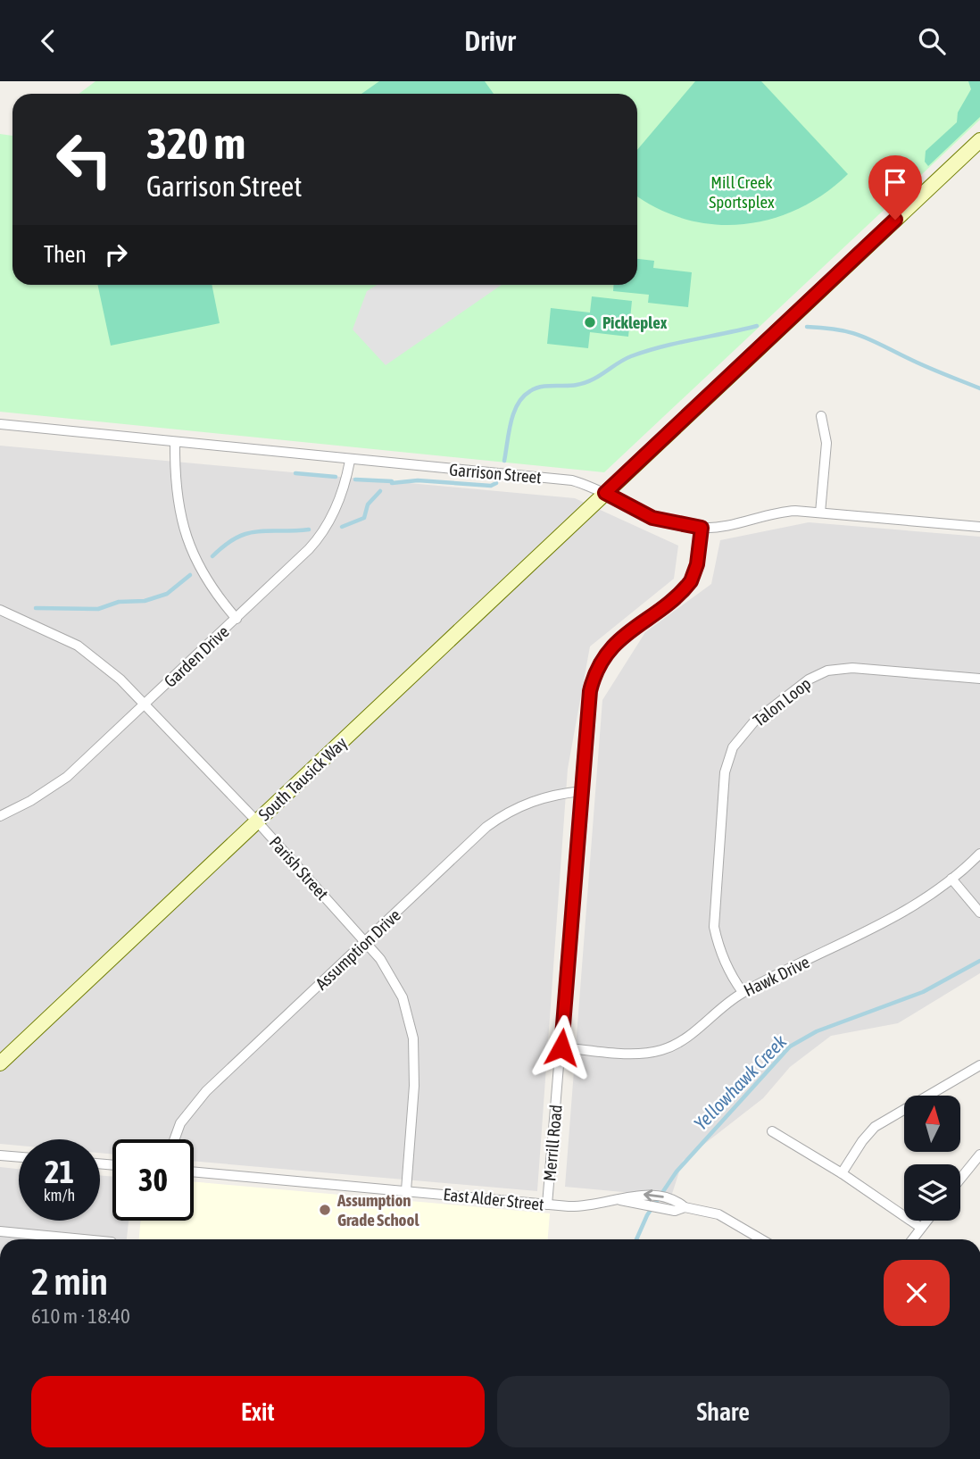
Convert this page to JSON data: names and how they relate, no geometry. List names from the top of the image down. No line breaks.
{"streets":{"main road":["South Tausick Way"],"street":["Garrison Street","Garden Drive","Talon Loop","Parish Street","Assumption Drive","Hawk Drive","Merrill Road","East Alder Street"]},"crossings":[["Garrison Street","Garden Drive"],["Garrison Street","South Tausick Way"],["Garrison Street","Merrill Road"],["Garden Drive","Parish Street"],["Talon Loop","Hawk Drive"],["South Tausick Way","Parish Street"],["Parish Street","Assumption Drive"],["Parish Street","East Alder Street"],["Assumption Drive","Merrill Road"],["Hawk Drive","Merrill Road"],["Merrill Road","East Alder Street"]],"water":["Yellowhawk Creek"],"parks":["Mill Creek Sportsplex"],"places":["Pickleplex","Assumption Grade School"],"north":"top","page":{"header":"Drivr","turn":["320 m","Garrison Street"],"then":"Then","speed":"21 km/h","limit":"30","heading":["2 min","610 m · 18:40"],"buttons":["Exit","Share"]}}
